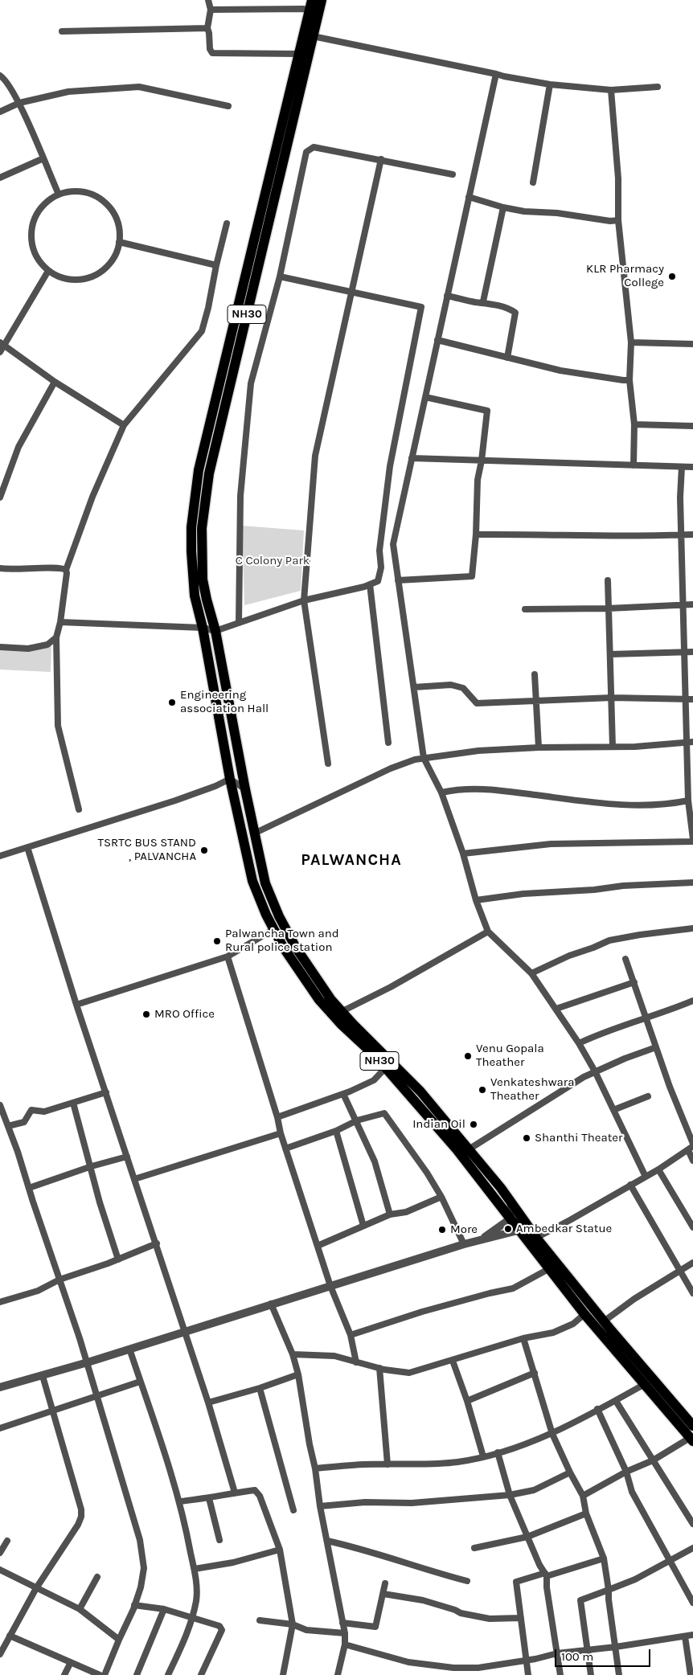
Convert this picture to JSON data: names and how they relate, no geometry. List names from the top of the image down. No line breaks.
{"streets":{"highway":["NH30"]},"districts":["PALWANCHA"],"parks":["C Colony Park"],"places":["KLR Pharmacy College","Engineering association Hall","TSRTC BUS STAND , PALVANCHA","Palwancha Town and Rural police station","MRO Office","Venu Gopala Theather","Venkateshwara Theather","Indian Oil","Shanthi Theater","Ambedkar Statue","More"],"scale_bar":"100 m"}
